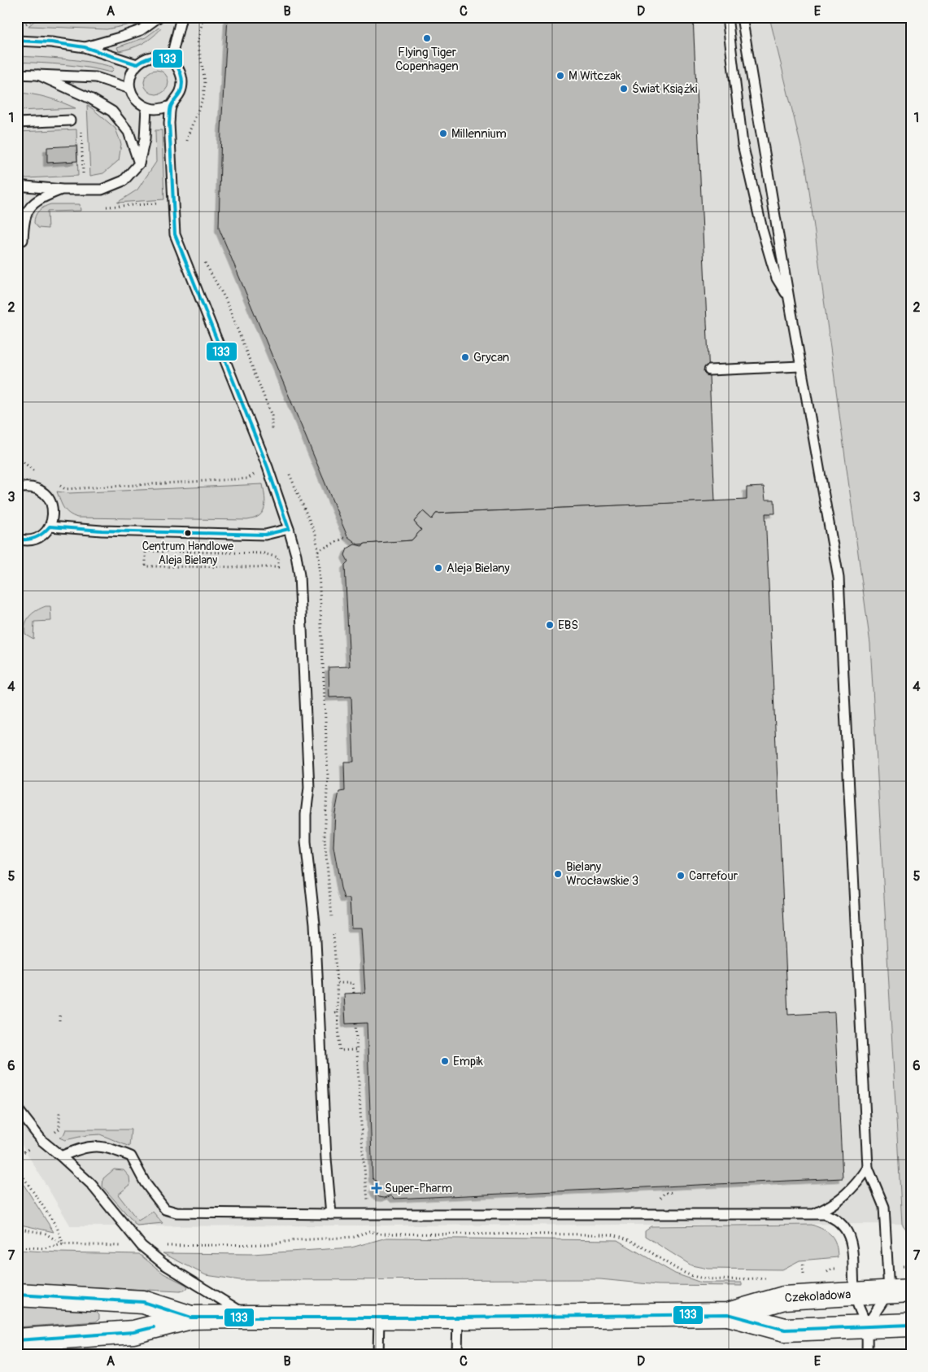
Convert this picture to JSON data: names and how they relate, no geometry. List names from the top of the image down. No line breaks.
{"streets":{"street":["Czekoladowa"]},"places":{"other":["Flying Tiger Copenhagen","M Witczak","Świat Książki","Millennium","Grycan","Centrum Handlowe Aleja Bielany","Aleja Bielany","EBS","Bielany Wrocławskie 3","Carrefour","Empik"],"health":["Super-Pharm"]},"lines":["transit line 133"],"grid":{"columns":["A","B","C","D","E"],"rows":["1","2","3","4","5","6","7"]}}
